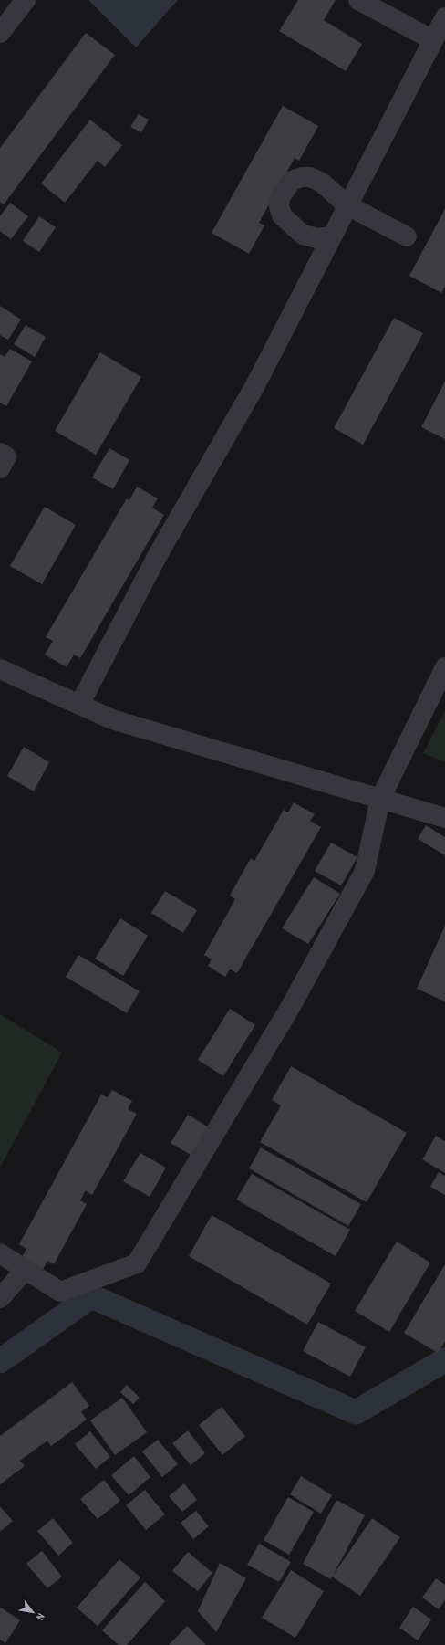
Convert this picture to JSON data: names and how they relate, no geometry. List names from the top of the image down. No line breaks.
{"north":"bottom right"}
